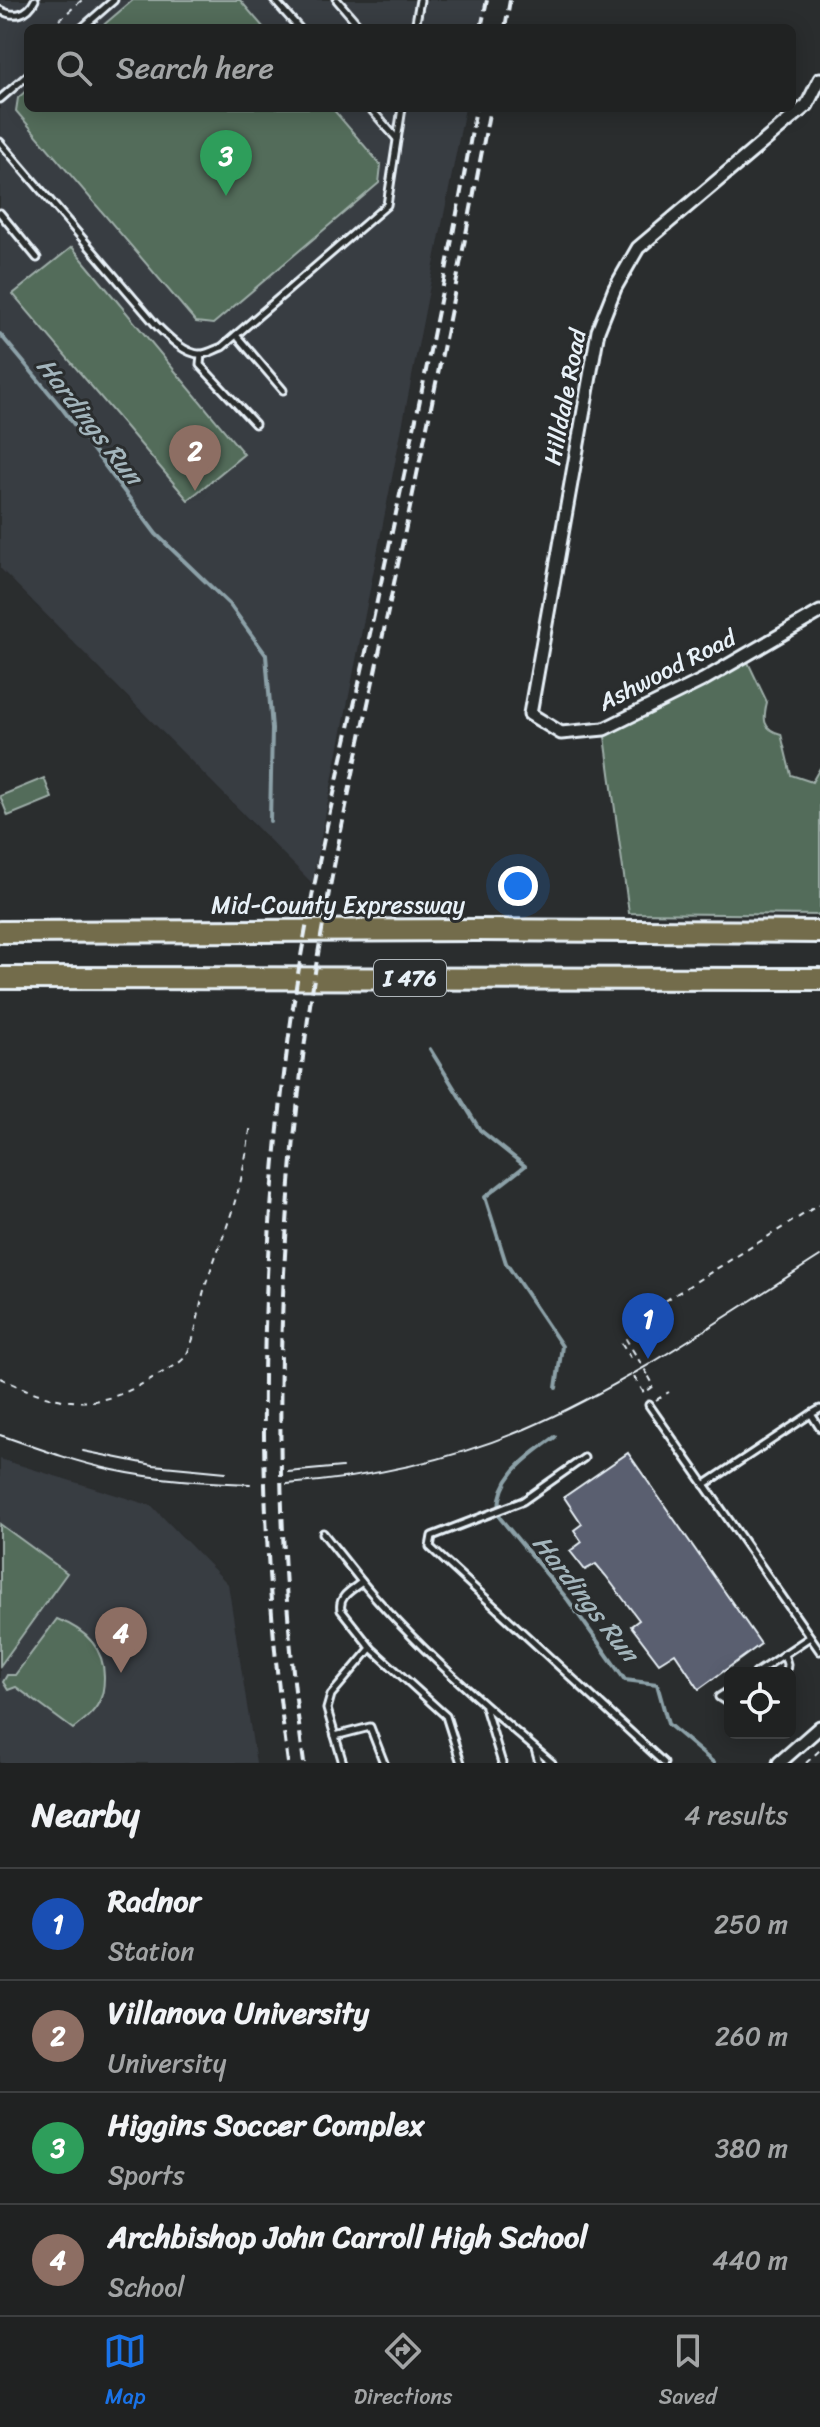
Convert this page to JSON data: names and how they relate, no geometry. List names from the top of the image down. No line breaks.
{"streets":{"highway":["Mid-County Expressway","I 476"],"street":["Hilldale Road","Ashwood Road"]},"crossings":[["Hilldale Road","Ashwood Road"]],"water":["Hardings Run"],"page":{"search":"Search here","pins":["3","2","1","4"],"heading":["Nearby","4 results"],"list":[{"mark":"1","name":"Radnor","note":"Station","value":"250 m"},{"mark":"2","name":"Villanova University","note":"University","value":"260 m"},{"mark":"3","name":"Higgins Soccer Complex","note":"Sports","value":"380 m"},{"mark":"4","name":"Archbishop John Carroll High School","note":"School","value":"440 m"}],"nav":["Map","Directions","Saved"]}}
